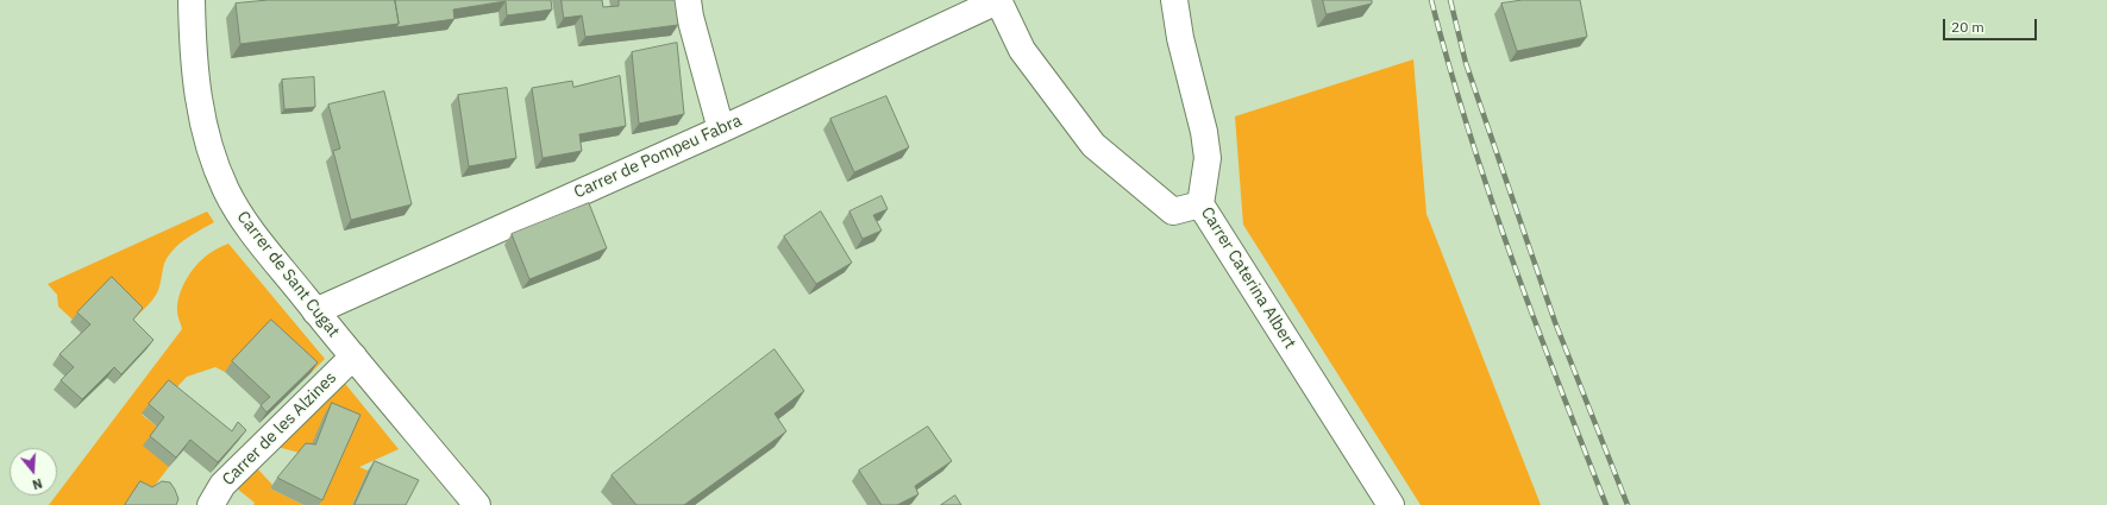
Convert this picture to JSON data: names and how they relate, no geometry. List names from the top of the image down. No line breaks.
{"streets":{"street":["Carrer de Pompeu Fabra","Carrer de Sant Cugat","Carrer Caterina Albert","Carrer de les Alzines"]},"crossings":[["Carrer de Pompeu Fabra","Carrer de Sant Cugat"],["Carrer de Sant Cugat","Carrer de les Alzines"]],"scale_bar":"20 m","north":"bottom"}
